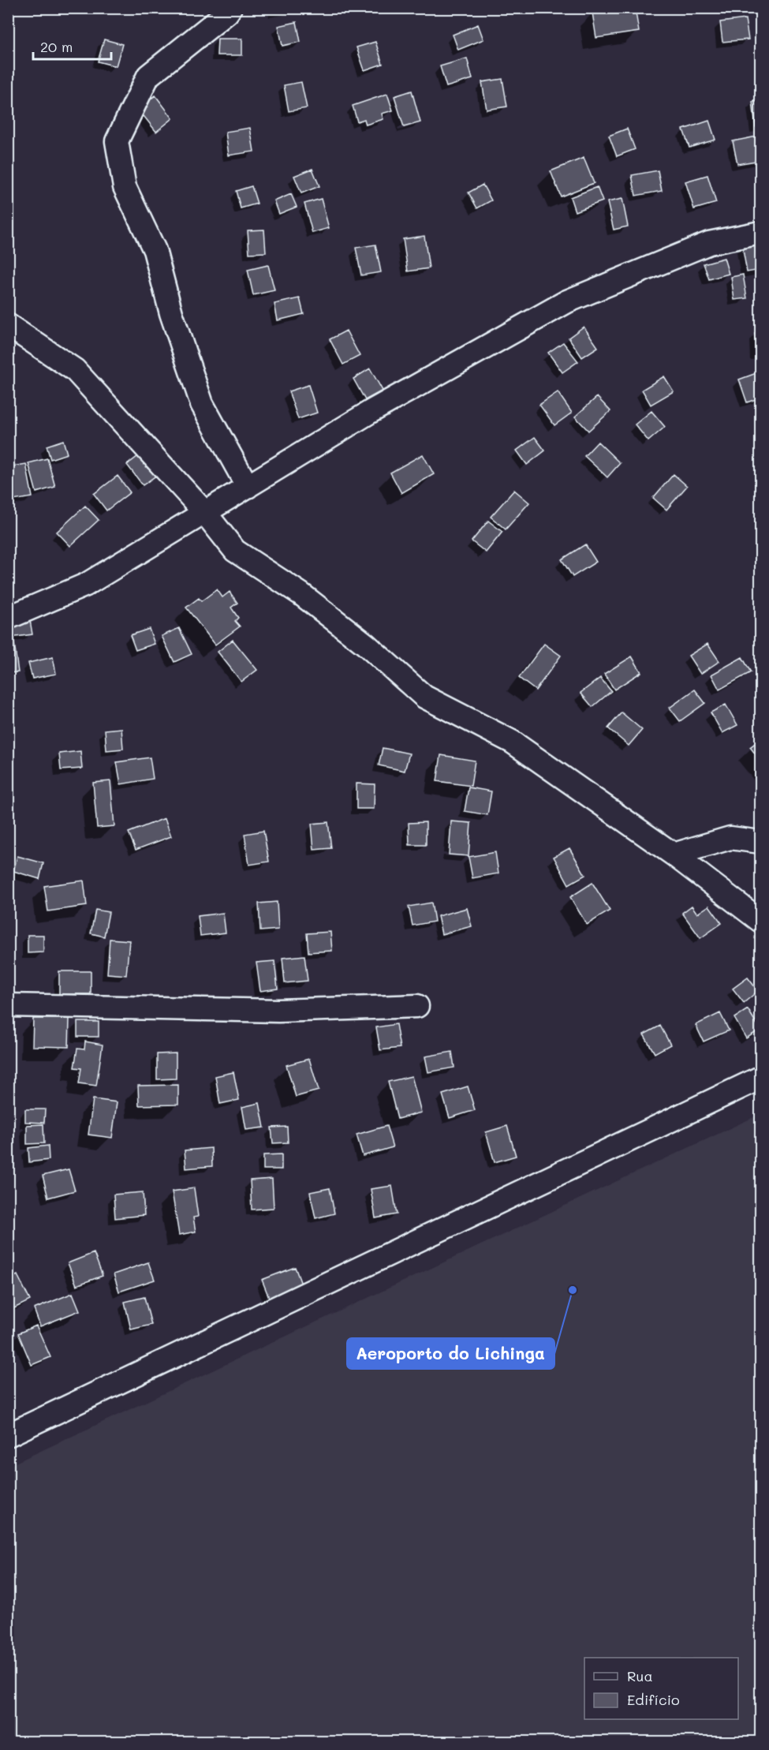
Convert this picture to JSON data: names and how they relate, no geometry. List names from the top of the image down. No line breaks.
{"places":["Aeroporto do Lichinga"],"legend":["Rua","Edifício"],"scale_bar":"20 m"}
